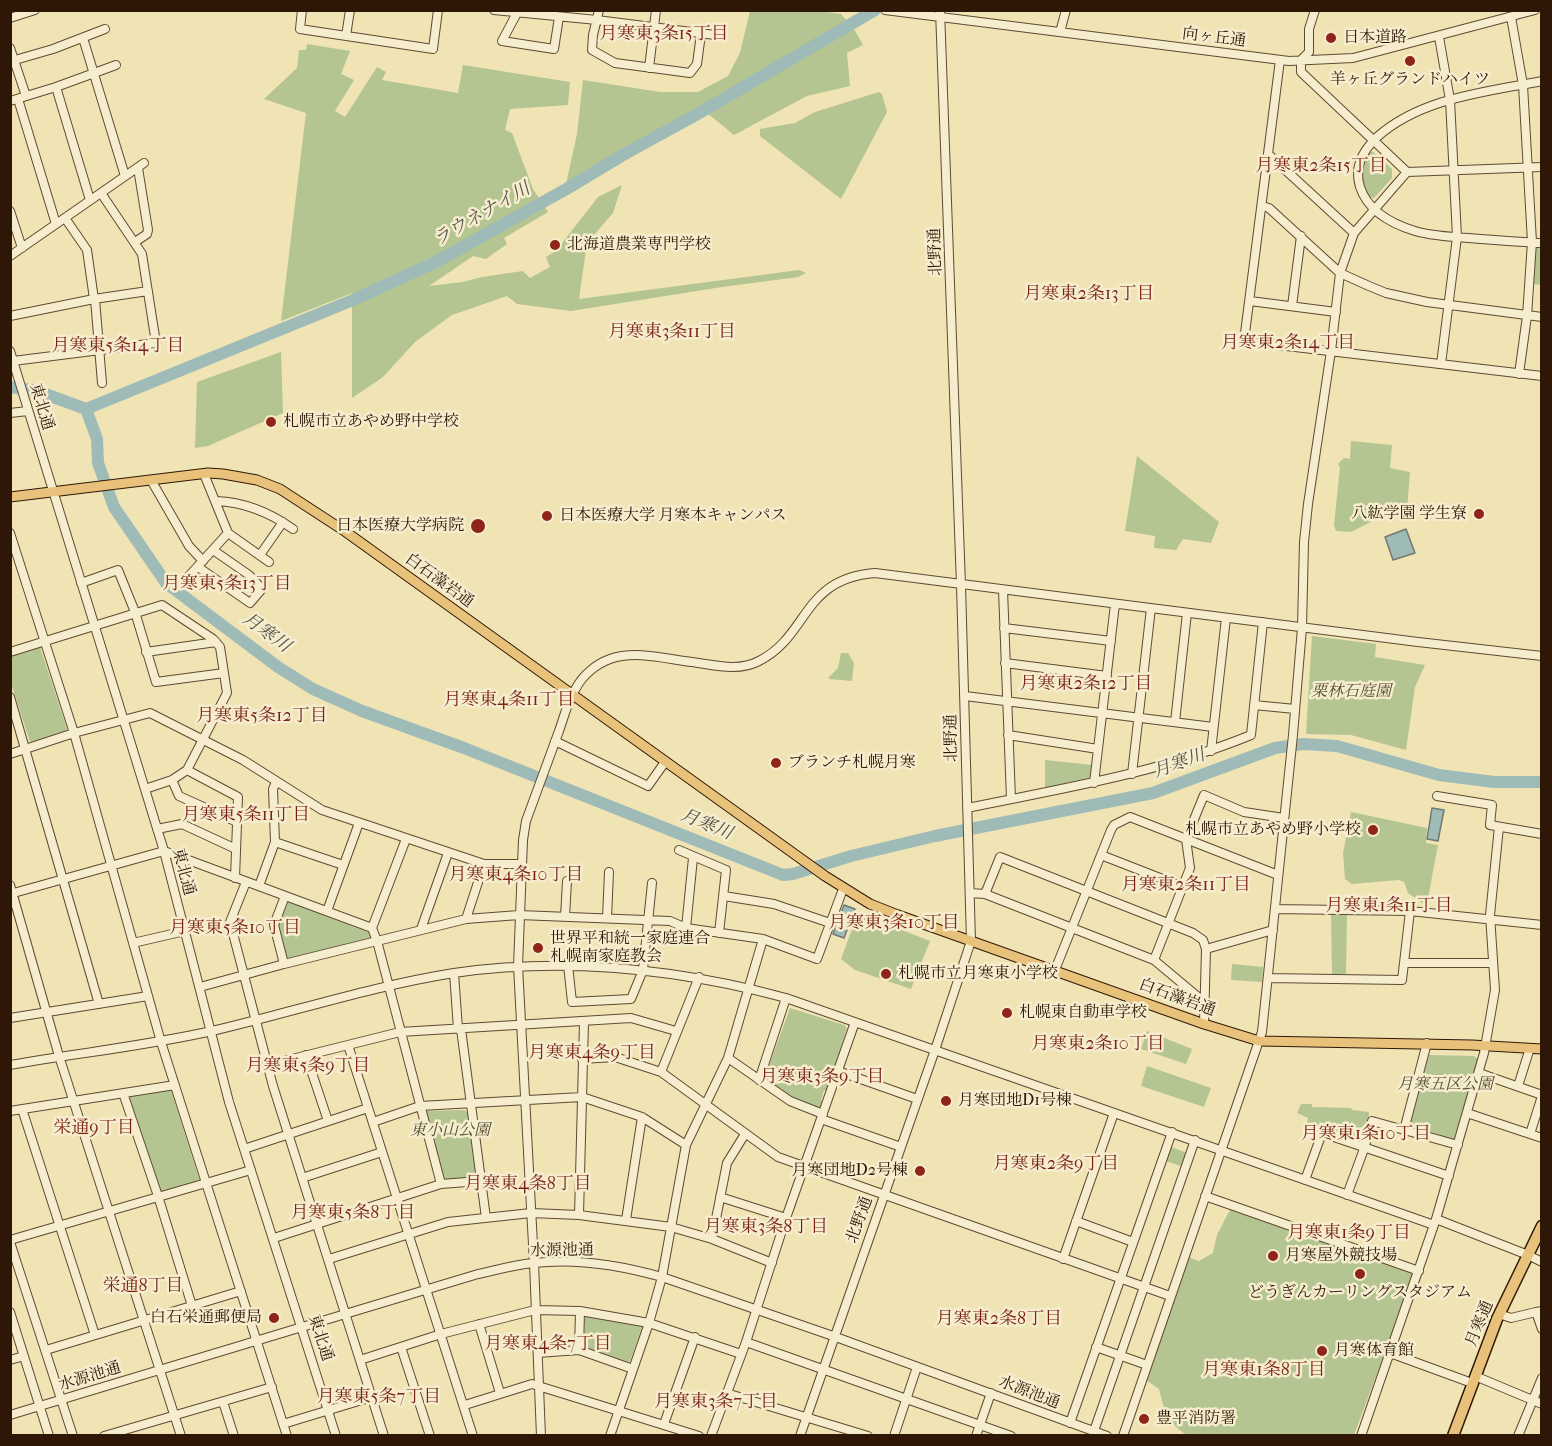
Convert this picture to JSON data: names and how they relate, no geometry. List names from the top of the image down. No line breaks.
{"streets":{"highway":["月寒通"],"main road":["白石藻岩通"],"street":["向ヶ丘通","北野通","東北通","水源池通"]},"crossings":[["向ヶ丘通","北野通"],["北野通","白石藻岩通"],["北野通","水源池通"],["東北通","白石藻岩通"],["東北通","水源池通"]],"districts":["月寒東3条15丁目","月寒東2条15丁目","月寒東2条13丁目","月寒東3条11丁目","月寒東2条14丁目","月寒東5条14丁目","月寒東5条13丁目","月寒東2条12丁目","月寒東4条11丁目","月寒東5条12丁目","月寒東5条11丁目","月寒東4条10丁目","月寒東2条11丁目","月寒東1条11丁目","月寒東3条10丁目","月寒東5条10丁目","月寒東2条10丁目","月寒東4条9丁目","月寒東5条9丁目","月寒東3条9丁目","栄通9丁目","月寒東1条10丁目","月寒東2条9丁目","月寒東4条8丁目","月寒東5条8丁目","月寒東3条8丁目","月寒東1条9丁目","栄通8丁目","月寒東2条8丁目","月寒東4条7丁目","月寒東1条8丁目","月寒東5条7丁目","月寒東3条7丁目"],"water":["ラウネナイ川","月寒川"],"parks":["栗林石庭園","月寒五区公園","東小山公園"],"places":["日本道路","羊ヶ丘グランドハイツ","北海道農業専門学校","札幌市立あやめ野中学校","八紘学園 学生寮","日本医療大学 月寒本キャンパス","日本医療大学病院","ブランチ札幌月寒","札幌市立あやめ野小学校","世界平和統一家庭連合 札幌南家庭教会","札幌市立月寒東小学校","札幌東自動車学校","月寒団地D1号棟","月寒団地D2号棟","月寒屋外競技場","どうぎんカーリングスタジアム","白石栄通郵便局","月寒体育館","豊平消防署"]}
